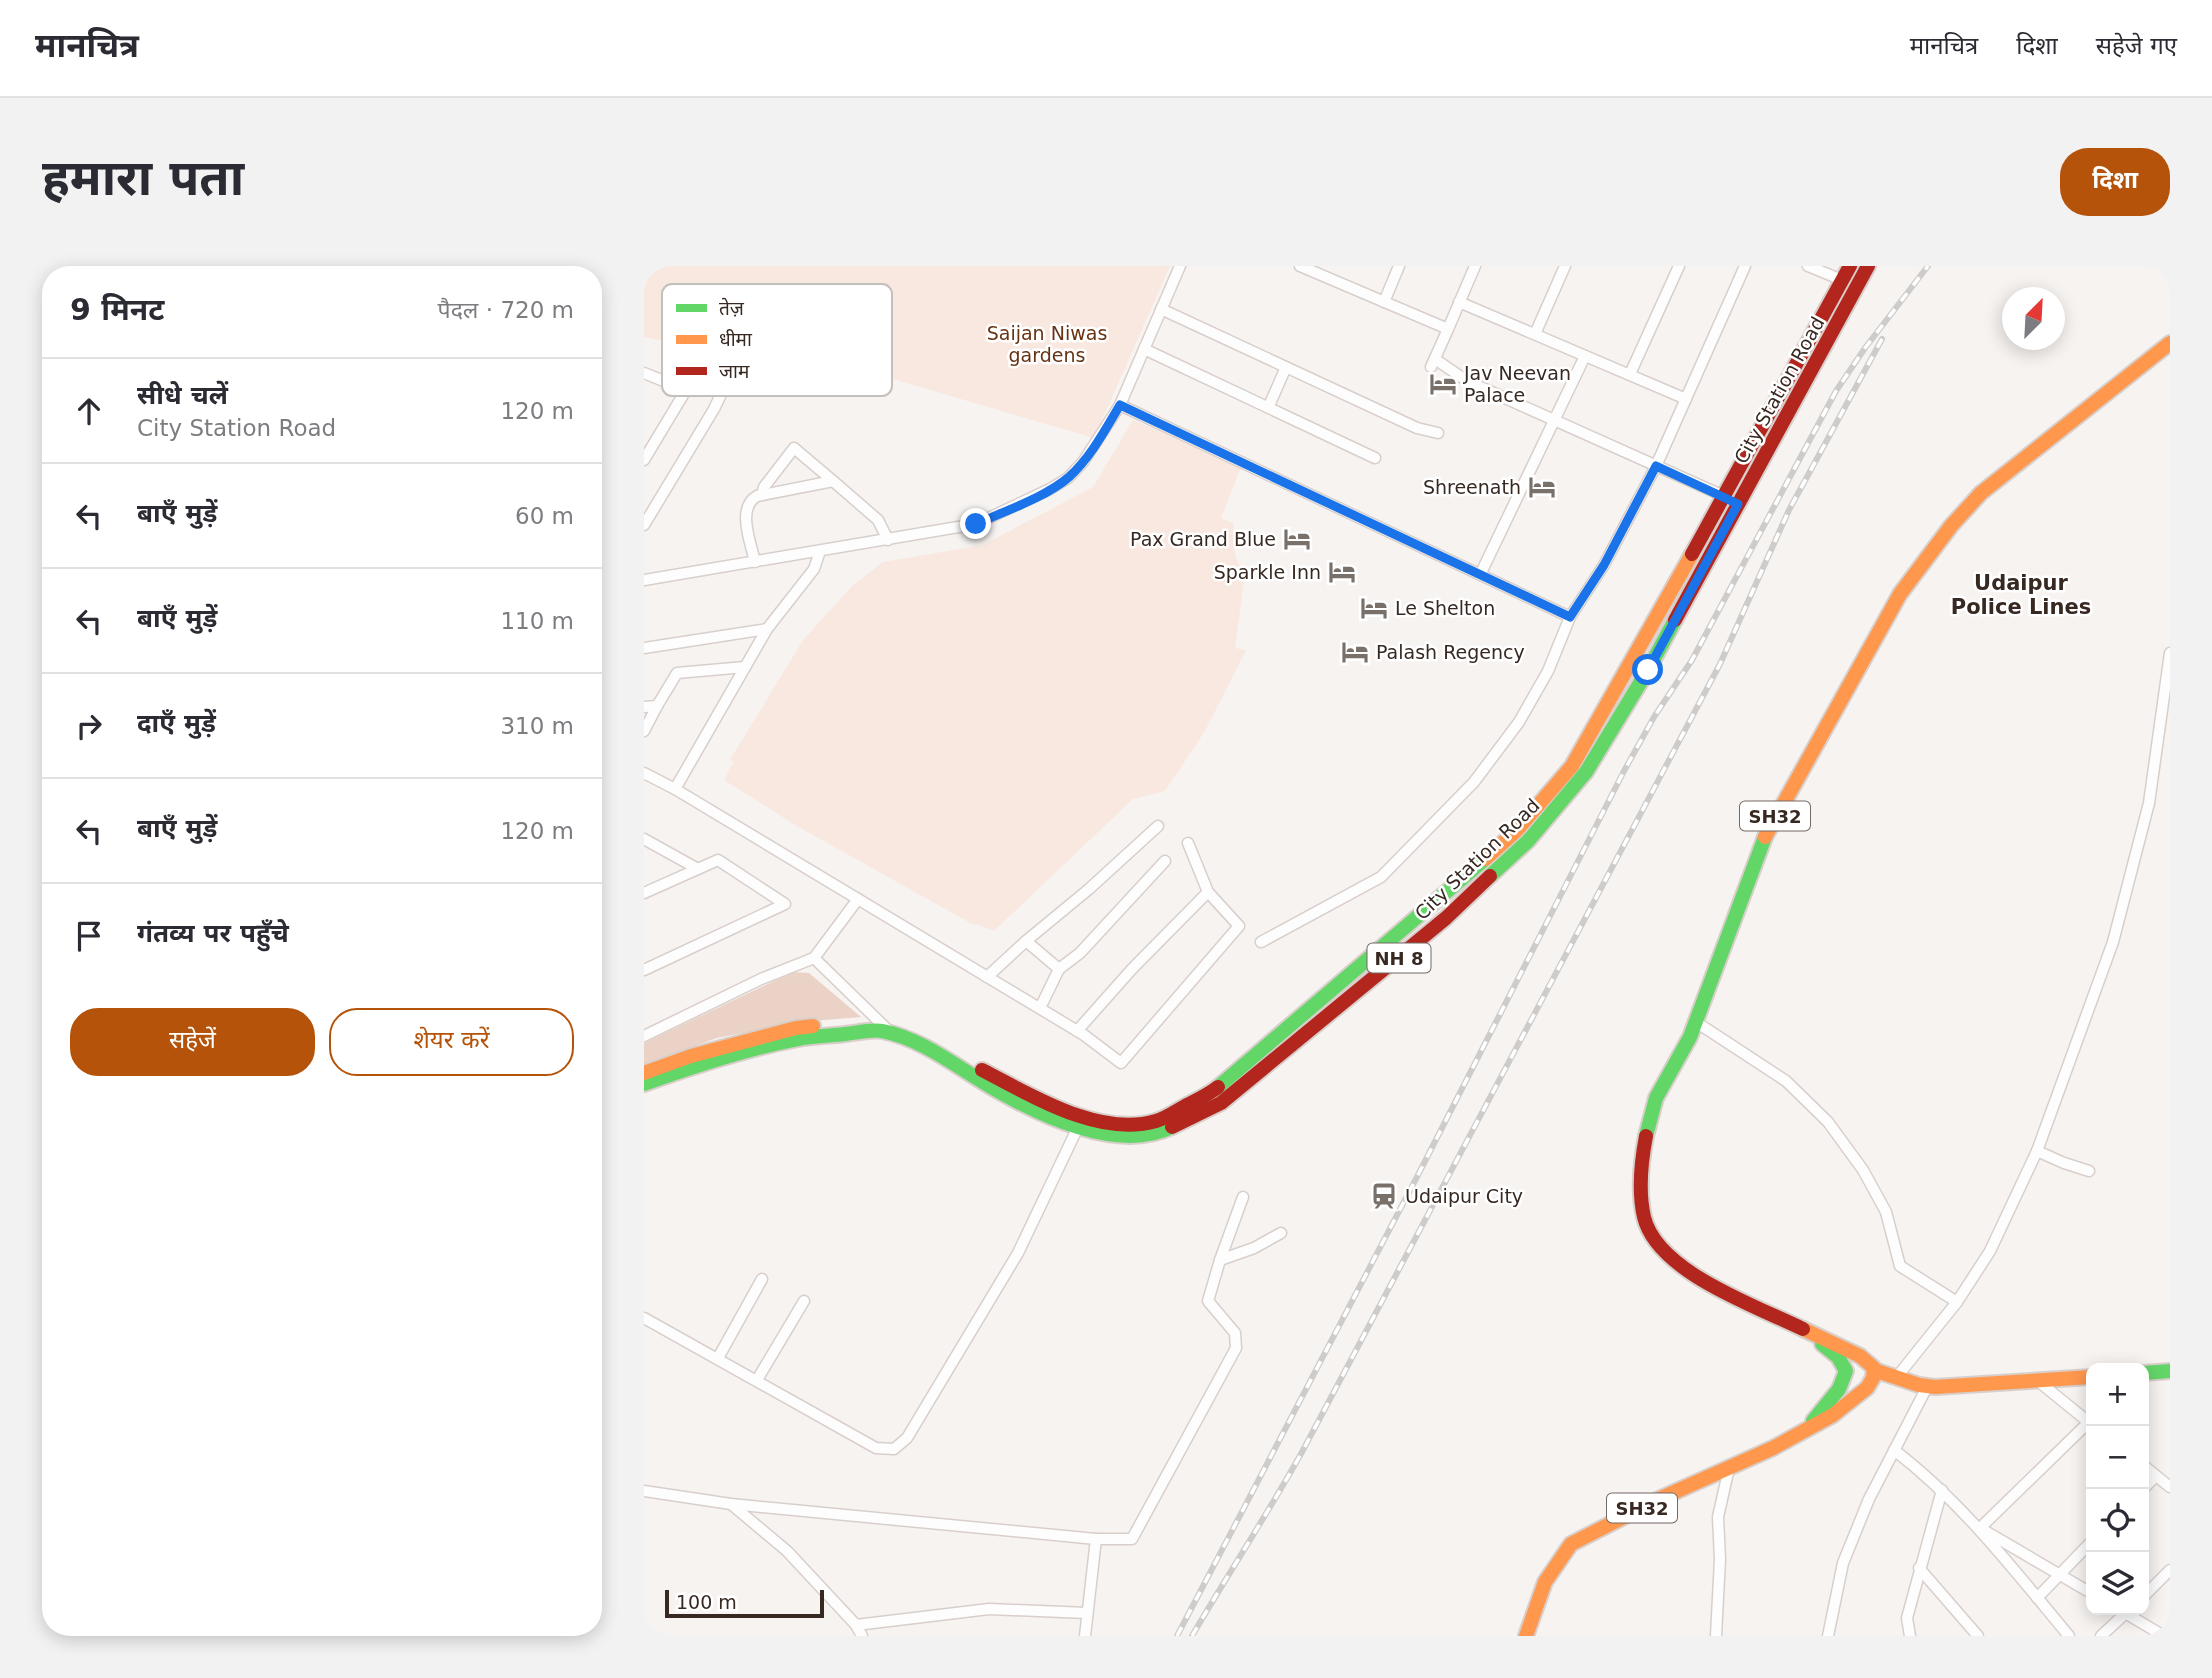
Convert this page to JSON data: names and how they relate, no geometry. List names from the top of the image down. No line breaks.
{"streets":{"main road":["City Station Road","SH32","NH 8"]},"districts":["Udaipur Police Lines"],"parks":["Saijan Niwas gardens"],"places":{"hotel":["Jav Neevan Palace","Shreenath","Pax Grand Blue","Sparkle Inn","Le Shelton","Palash Regency"],"station":["Udaipur City"]},"legend":["तेज़","धीमा","जाम"],"scale_bar":"100 m","north":"top right","page":{"header":"मानचित्र","nav":["मानचित्र","दिशा","सहेजे गए"],"buttons":["दिशा",["सहेजें","शेयर करें"]],"title":"हमारा पता","heading":["9 मिनट","पैदल · 720 m"],"list":[["सीधे चलें","City Station Road","120 m"],["बाएँ मुड़ें","60 m"],["बाएँ मुड़ें","110 m"],["दाएँ मुड़ें","310 m"],["बाएँ मुड़ें","120 m"],"गंतव्य पर पहुँचे"],"map_buttons":["+","−"],"scale":"100 m"}}
